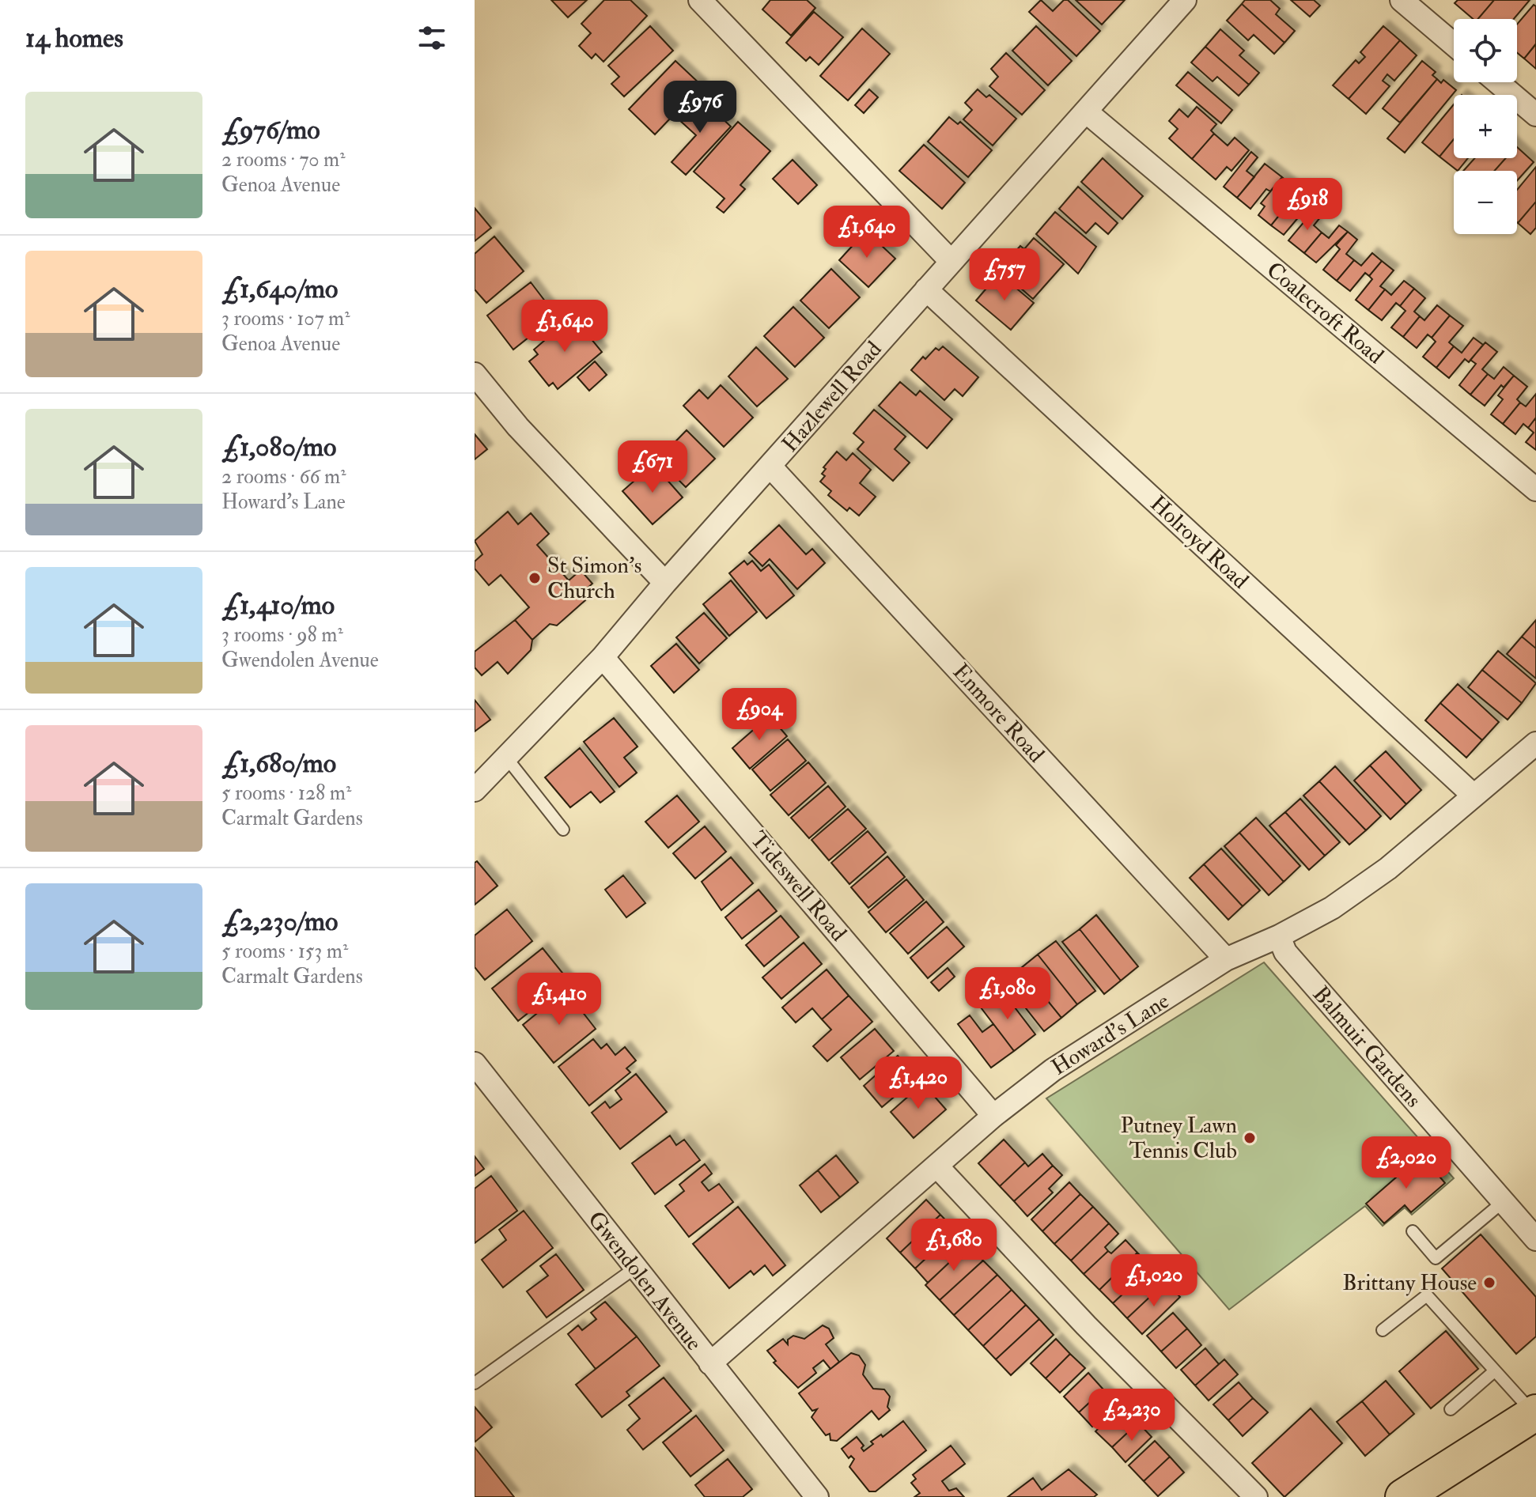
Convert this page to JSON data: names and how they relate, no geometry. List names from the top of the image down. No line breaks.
{"streets":{"street":["Coalecroft Road","Hazlewell Road","Holroyd Road","Enmore Road","Tideswell Road","Howard's Lane","Balmuir Gardens","Gwendolen Avenue"]},"crossings":[["Coalecroft Road","Hazlewell Road"],["Hazlewell Road","Holroyd Road"],["Hazlewell Road","Enmore Road"],["Hazlewell Road","Tideswell Road"],["Holroyd Road","Howard's Lane"],["Enmore Road","Howard's Lane"],["Tideswell Road","Howard's Lane"],["Howard's Lane","Balmuir Gardens"],["Howard's Lane","Gwendolen Avenue"]],"places":["St Simon's Church","Putney Lawn Tennis Club","Brittany House"],"page":{"heading":"14 homes","map_buttons":["+","−"],"list":[{"name":"£976/mo","note":"2 rooms · 70 m² · Genoa Avenue"},{"name":"£1,640/mo","note":"3 rooms · 107 m² · Genoa Avenue"},{"name":"£1,080/mo","note":"2 rooms · 66 m² · Howard's Lane"},{"name":"£1,410/mo","note":"3 rooms · 98 m² · Gwendolen Avenue"},{"name":"£1,680/mo","note":"5 rooms · 128 m² · Carmalt Gardens"},{"name":"£2,230/mo","note":"5 rooms · 153 m² · Carmalt Gardens"}],"price":["£976","£918","£1,640","£757","£1,640","£671","£904","£1,080","£1,410","£1,420","£2,020","£1,680","£1,020","£2,230"]}}
